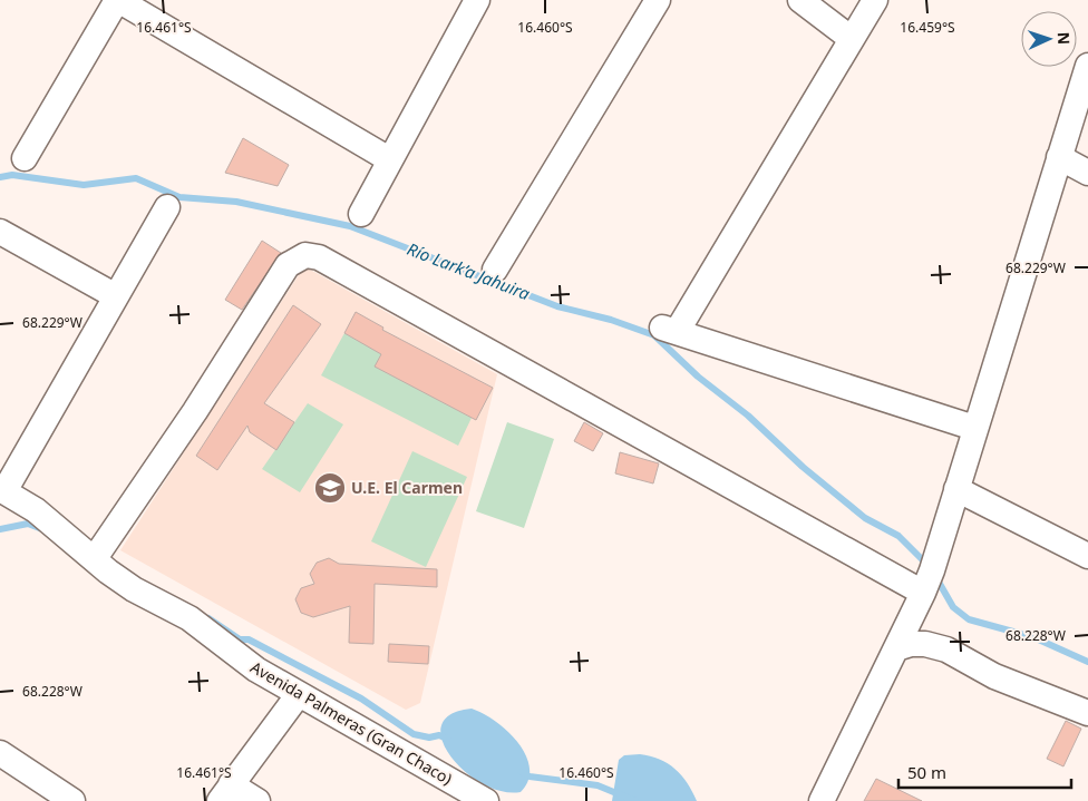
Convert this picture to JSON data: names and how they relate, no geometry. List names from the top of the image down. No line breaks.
{"streets":{"street":["Avenida Palmeras (Gran Chaco)"]},"water":["Río Lark’a Jahuira"],"places":{"school or university":["U.E. El Carmen"]},"scale_bar":"50 m","north":"right","coordinates":["16.461°S","16.460°S","16.459°S","68.229°W","68.228°W"]}
